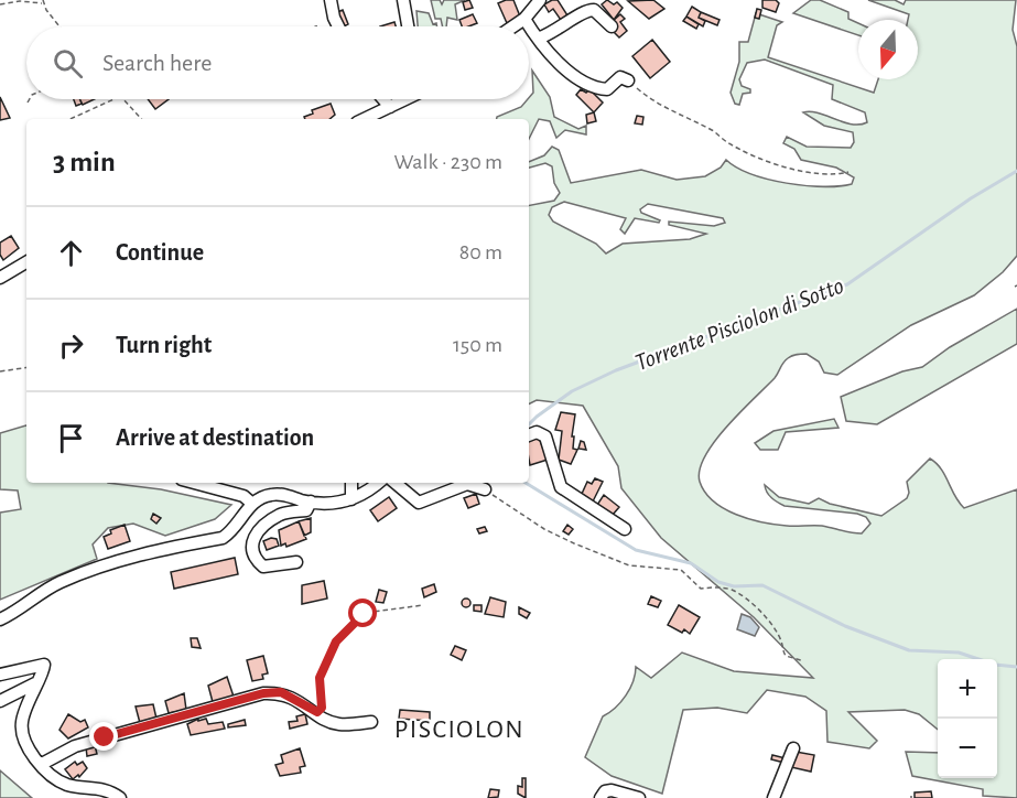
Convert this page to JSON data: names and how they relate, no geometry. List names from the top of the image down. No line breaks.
{"districts":["PISCIOLON"],"water":["Torrente Pisciolon di Sotto"],"north":"bottom","page":{"search":"Search here","heading":["3 min","Walk · 230 m"],"list":[["Continue","80 m"],["Turn right","150 m"],"Arrive at destination"],"map_buttons":["+","−"]}}
